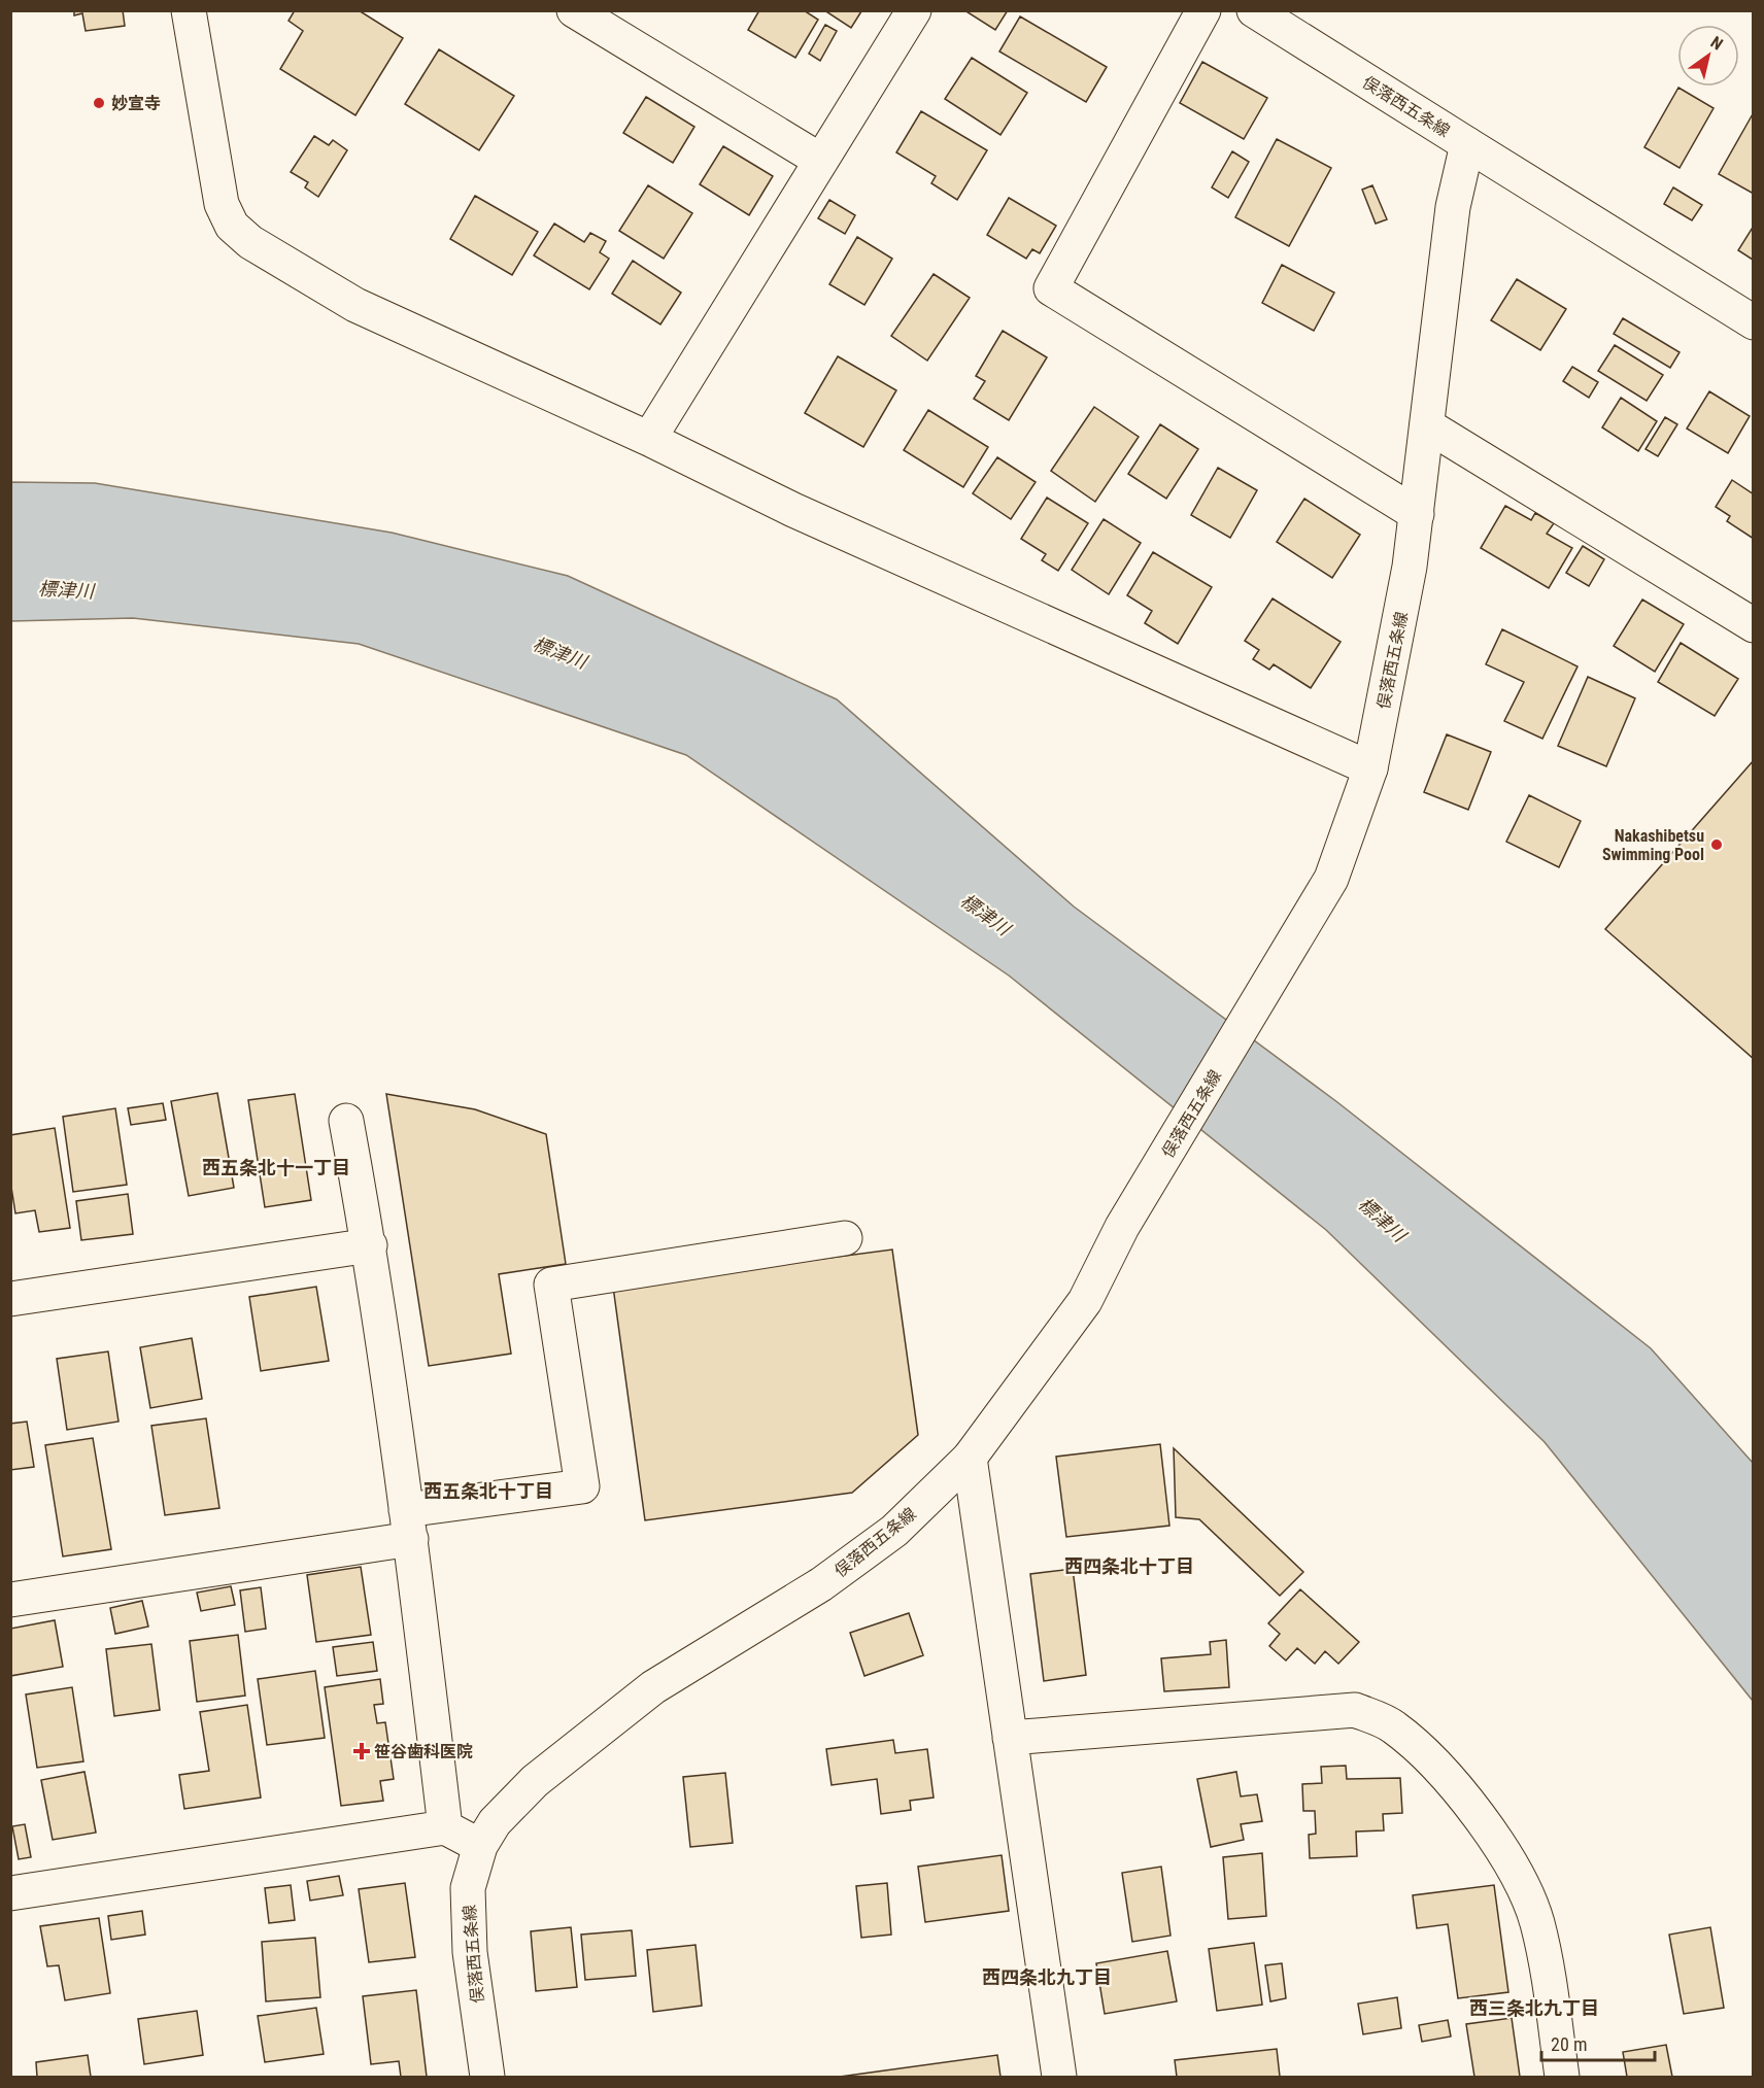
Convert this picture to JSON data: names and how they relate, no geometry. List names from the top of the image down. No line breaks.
{"streets":{"street":["俣落西五条線"]},"districts":["西五条北十一丁目","西五条北十丁目","西四条北十丁目","西四条北九丁目","西三条北九丁目"],"water":["標津川"],"places":{"other":["妙宣寺","Nakashibetsu Swimming Pool"],"health":["笹谷歯科医院"]},"scale_bar":"20 m","north":"top right"}
